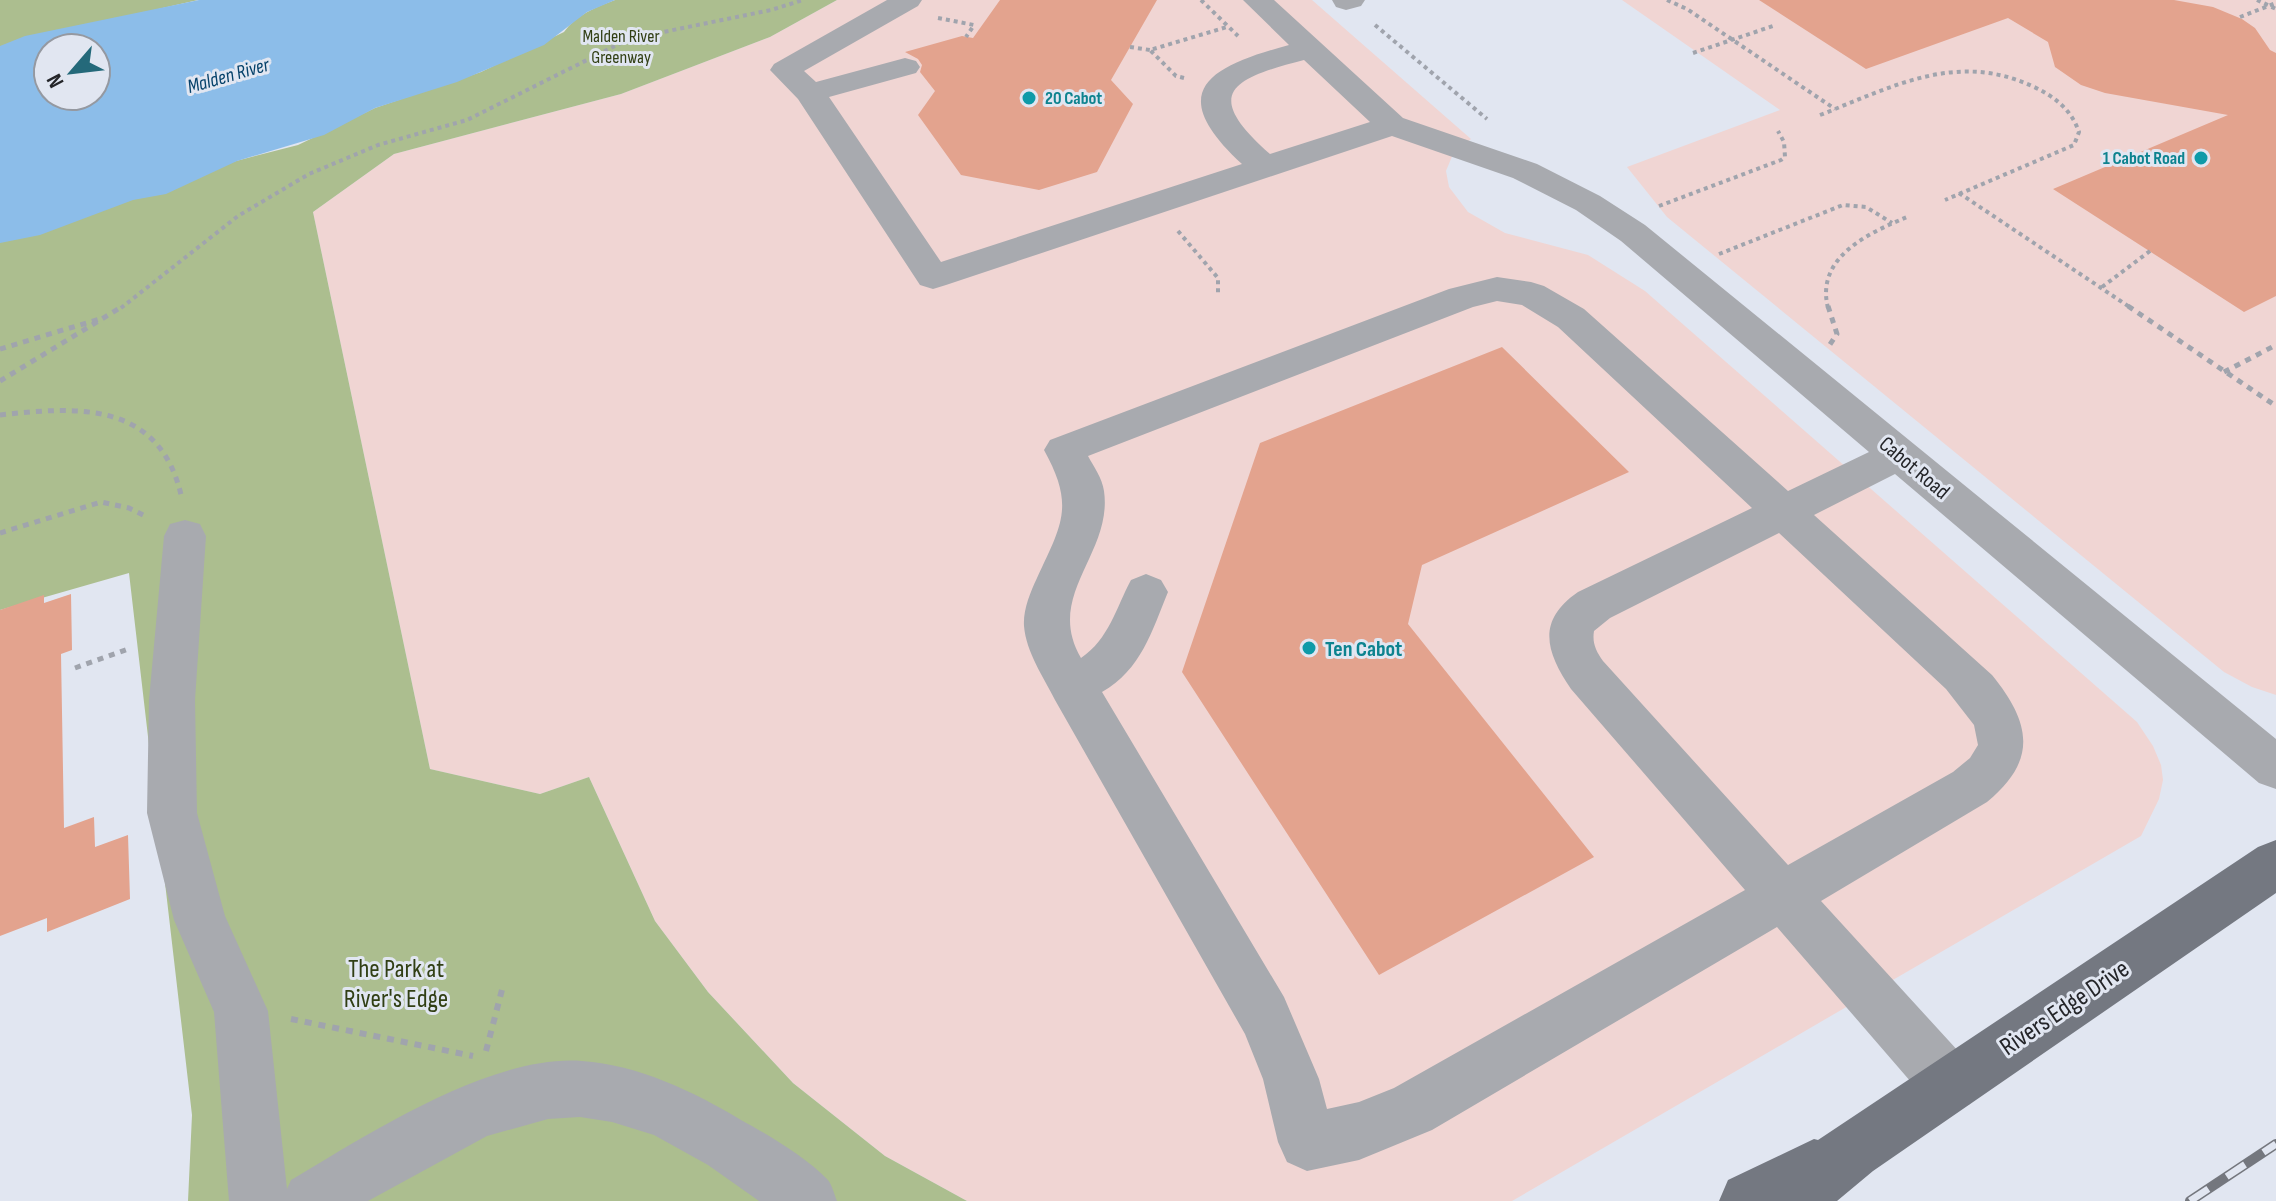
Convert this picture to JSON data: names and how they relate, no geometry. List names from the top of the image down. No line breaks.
{"streets":{"main road":["Rivers Edge Drive"],"street":["Cabot Road"]},"water":["Malden River"],"parks":["Malden River Greenway","The Park at River's Edge"],"places":["20 Cabot","1 Cabot Road","Ten Cabot"],"north":"bottom left"}
